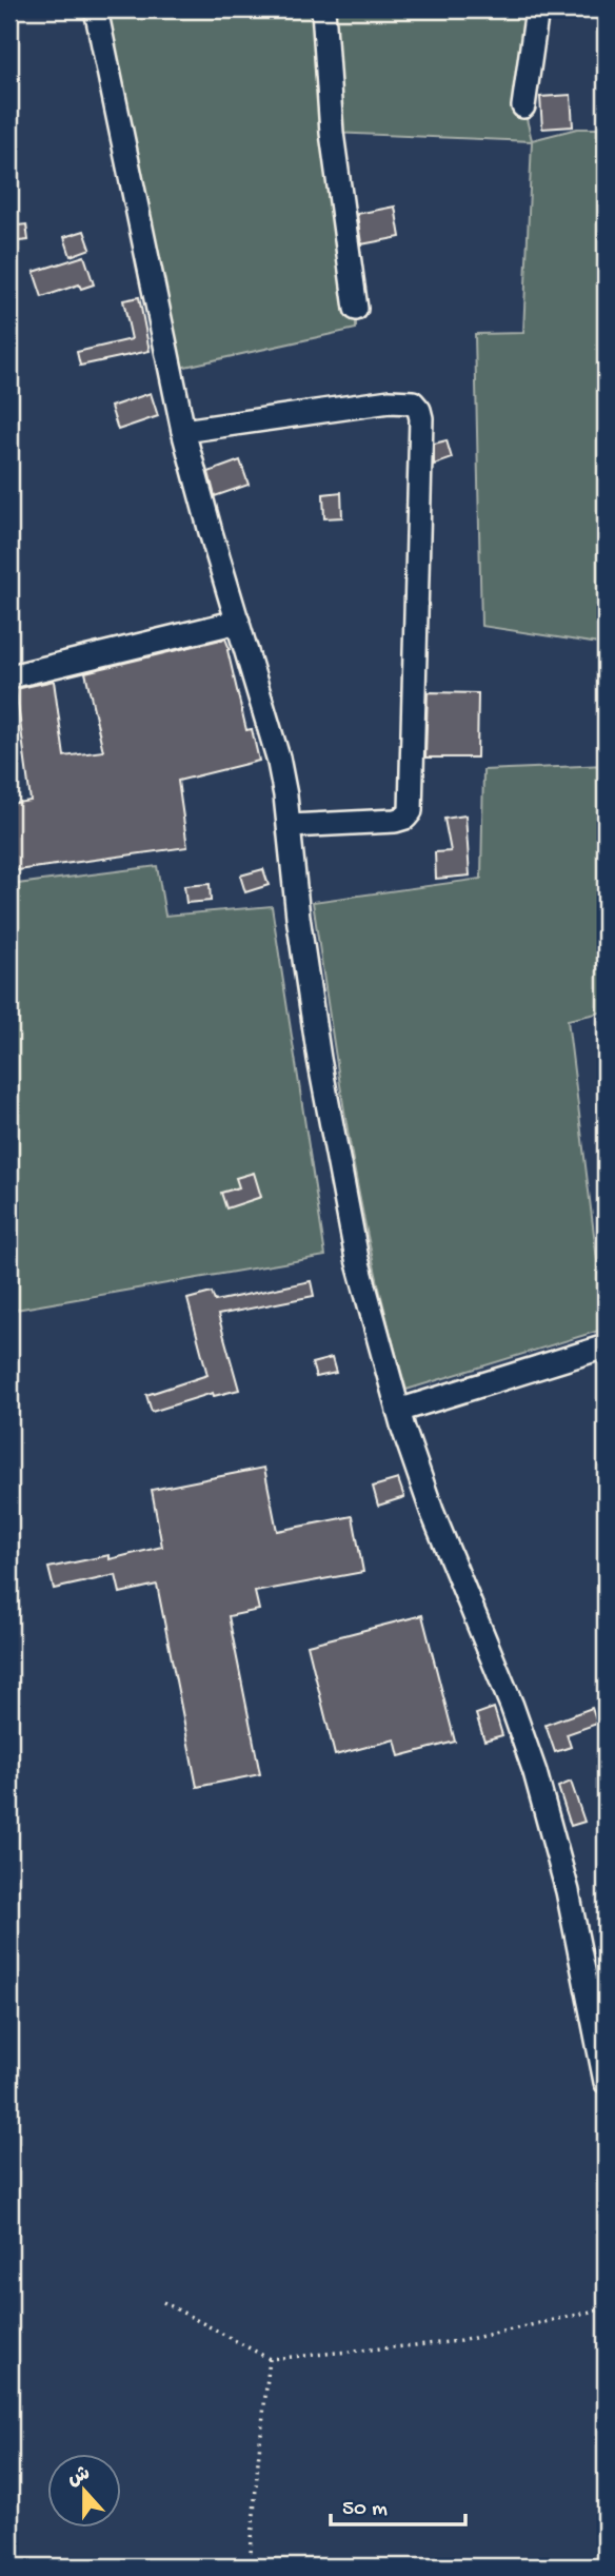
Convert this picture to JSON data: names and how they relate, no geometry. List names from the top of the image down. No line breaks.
{"scale_bar":"50 m","north":"top"}
